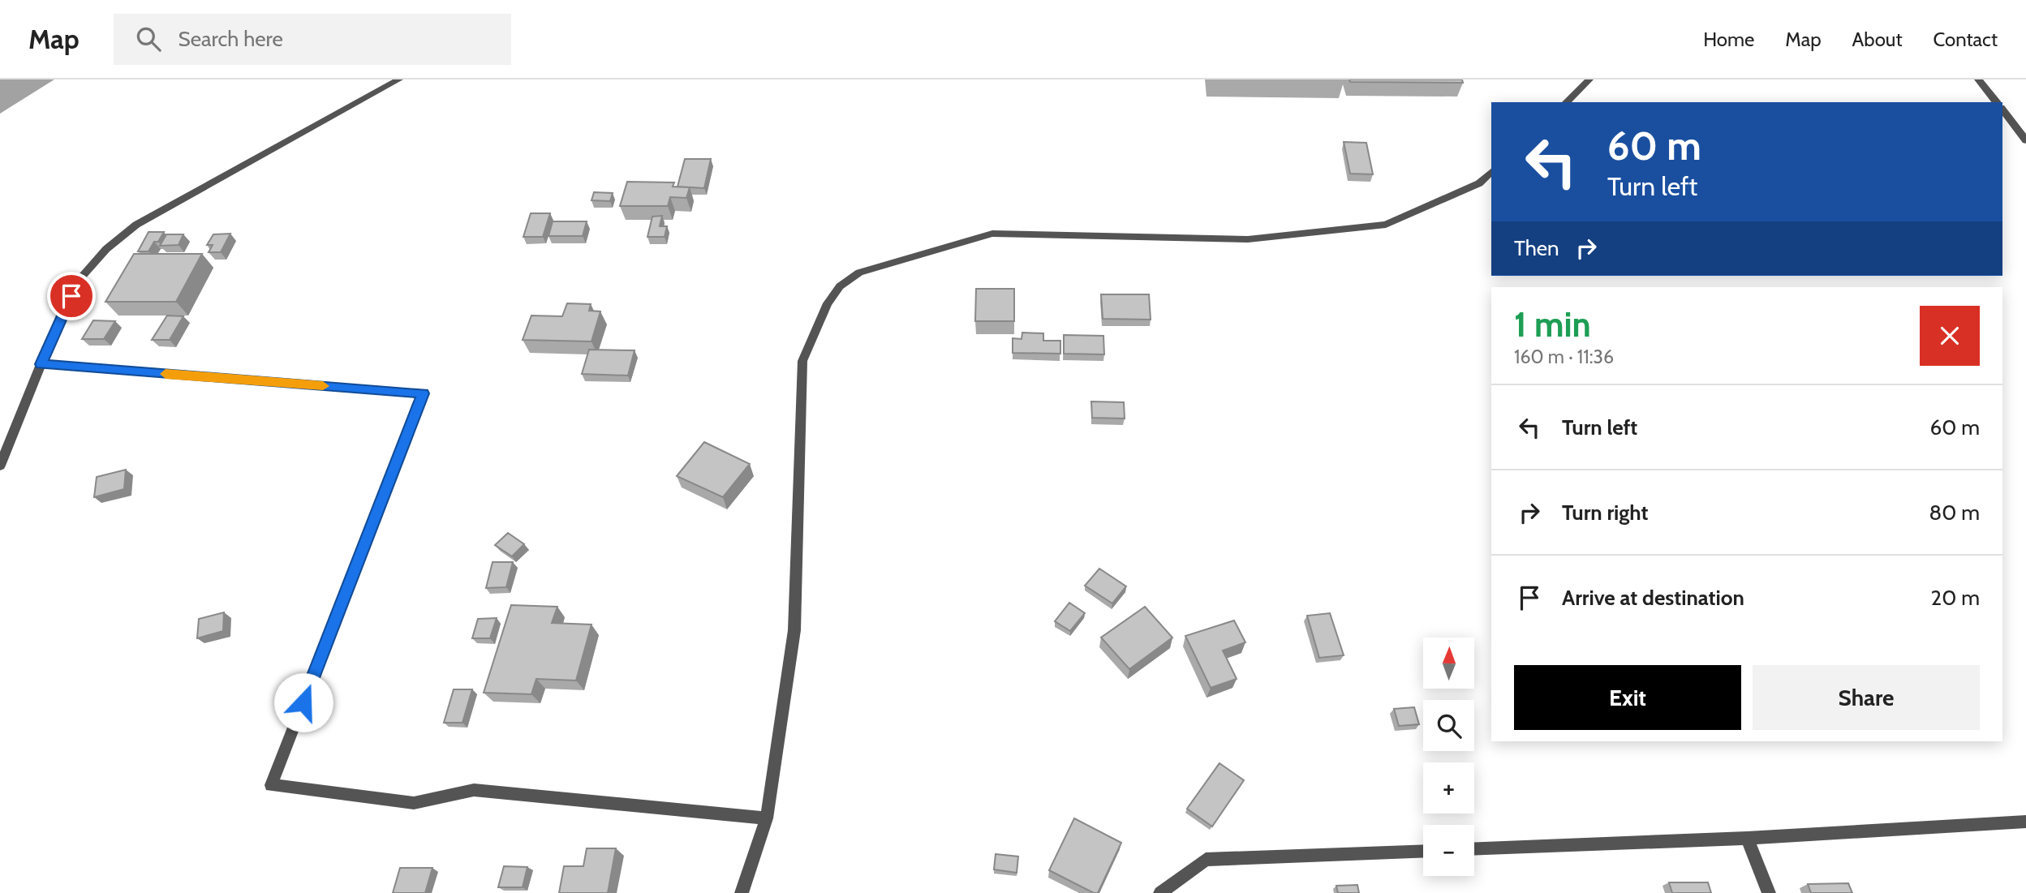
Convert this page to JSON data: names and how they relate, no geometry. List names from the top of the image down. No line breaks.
{"north":"top","page":{"header":"Map","search":"Search here","nav":["Home","Map","About","Contact"],"turn":["60 m","Turn left"],"then":"Then","heading":["1 min","160 m · 11:36"],"list":[{"name":"Turn left","value":"60 m"},{"name":"Turn right","value":"80 m"},{"name":"Arrive at destination","value":"20 m"}],"map_buttons":["+","−"],"buttons":["Exit","Share"]}}
